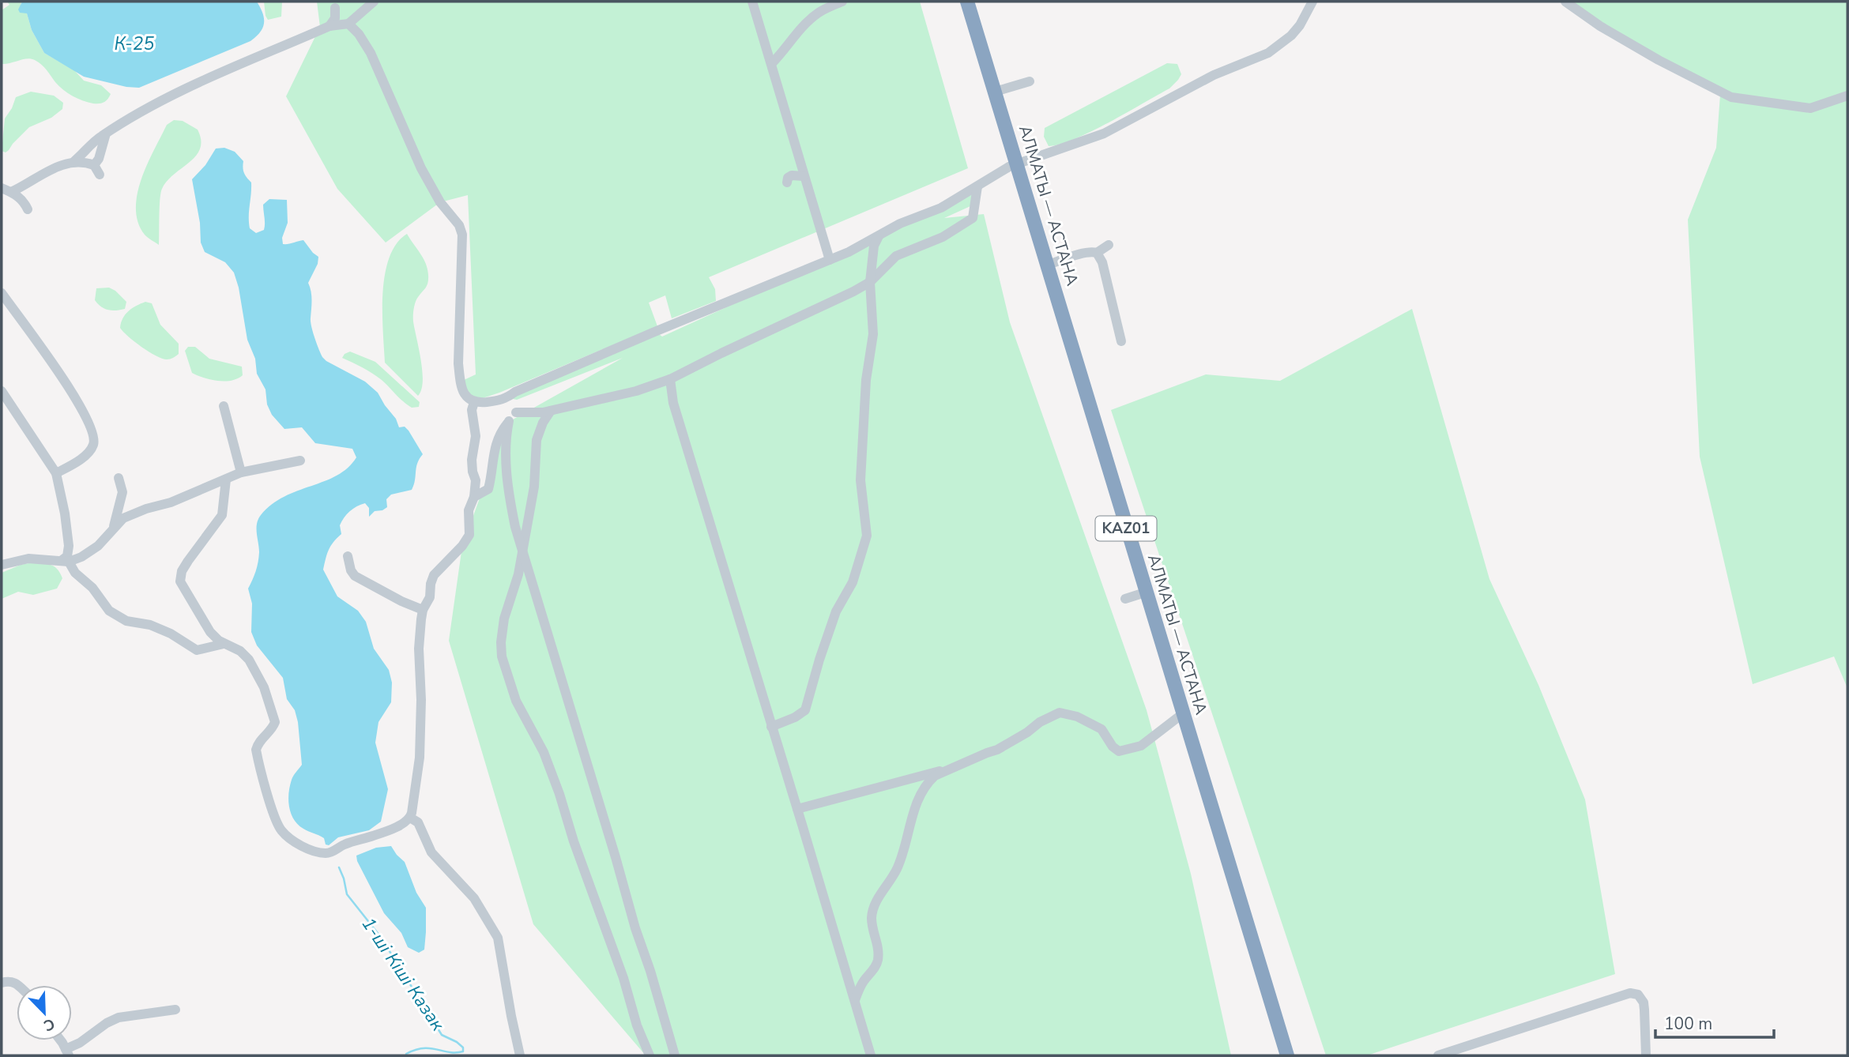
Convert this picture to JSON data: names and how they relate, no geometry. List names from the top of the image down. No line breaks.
{"streets":{"highway":["АЛМАТЫ — АСТАНА","KАZ01"]},"water":["К-25","1-ші Кіші Казак"],"scale_bar":"100 m","north":"bottom right"}
